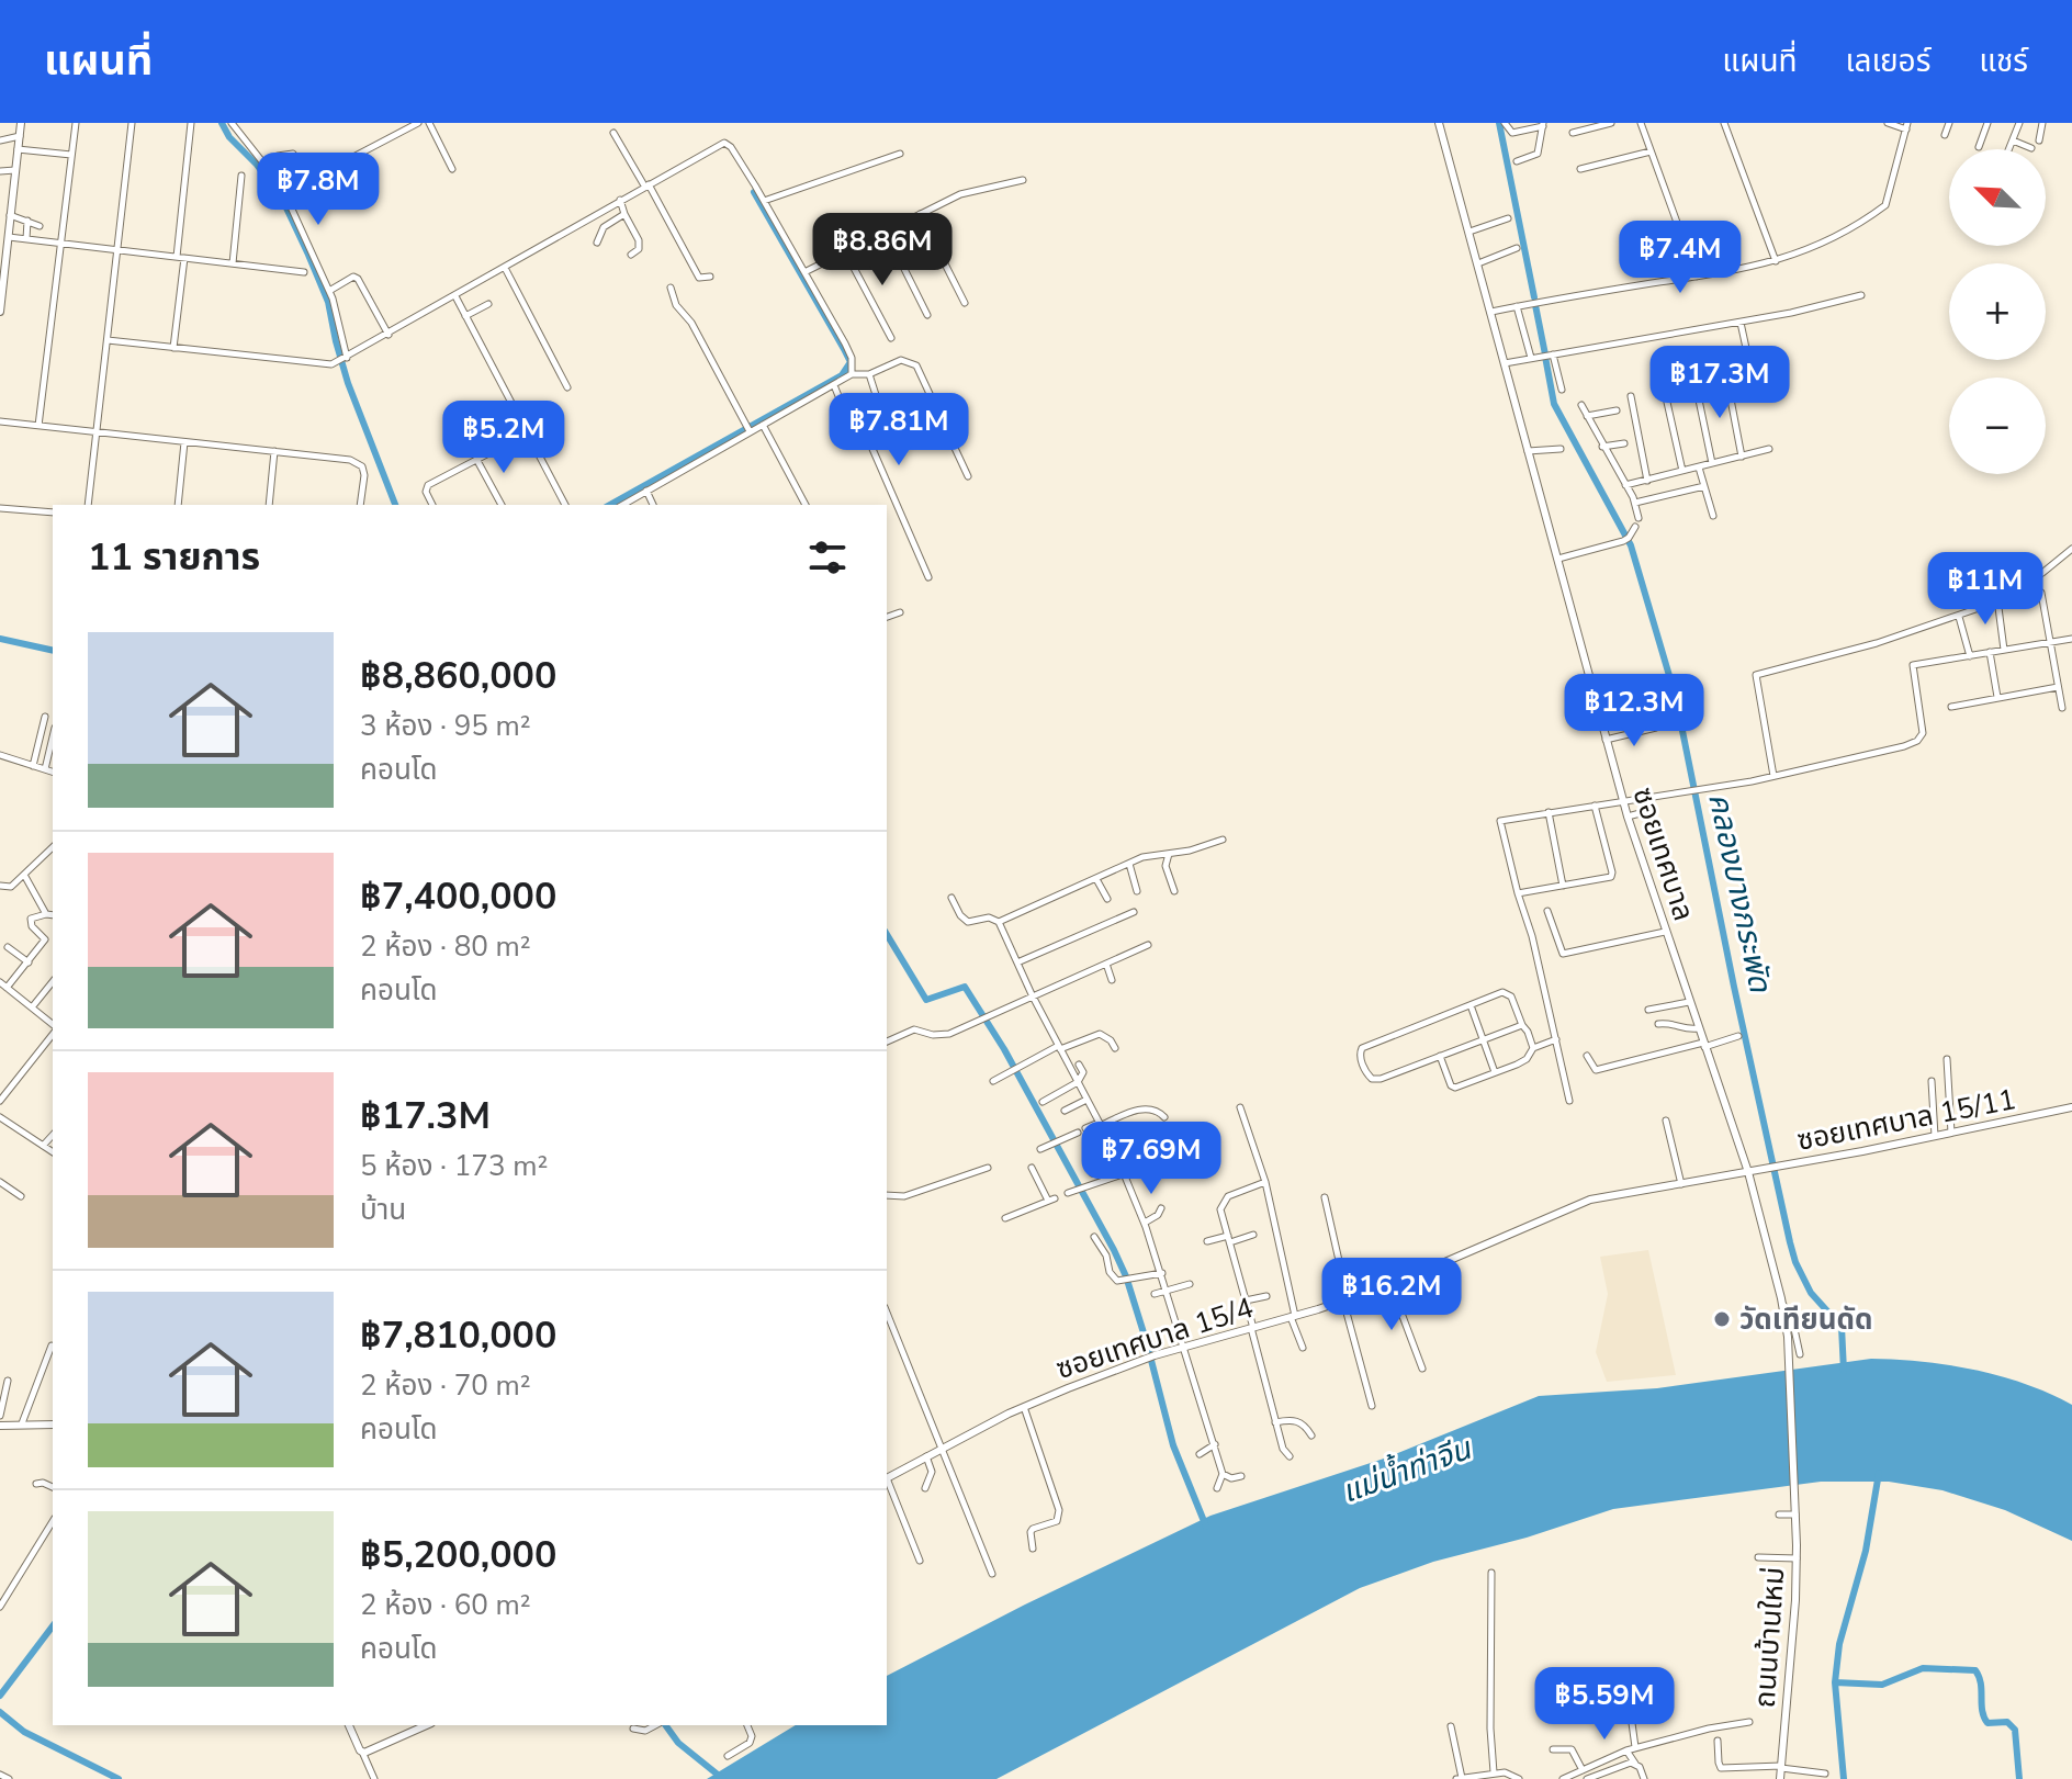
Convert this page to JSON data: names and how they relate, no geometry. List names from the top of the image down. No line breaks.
{"streets":{"street":["ซอยเทศบาล","ซอยเทศบาล 15/11","ซอยเทศบาล 15/4","ถนนบ้านใหม่"]},"crossings":[["ซอยเทศบาล","ซอยเทศบาล 15/11"],["ซอยเทศบาล","ซอยเทศบาล 15/4"],["ซอยเทศบาล","ถนนบ้านใหม่"],["ซอยเทศบาล 15/11","ซอยเทศบาล 15/4"]],"water":["คลองบางกระพัด","แม่น้ำท่าจีน"],"places":["วัดเทียนดัด"],"north":"top left","page":{"header":"แผนที่","nav":["แผนที่","เลเยอร์","แชร์"],"map_buttons":["+","−"],"price":["฿7.8M","฿8.86M","฿7.4M","฿17.3M","฿7.81M","฿5.2M","฿11M","฿12.3M","฿7.69M","฿16.2M","฿5.59M"],"heading":"11 รายการ","list":[{"name":"฿8,860,000","note":"3 ห้อง · 95 m² · คอนโด"},{"name":"฿7,400,000","note":"2 ห้อง · 80 m² · คอนโด"},{"name":"฿17.3M","note":"5 ห้อง · 173 m² · บ้าน"},{"name":"฿7,810,000","note":"2 ห้อง · 70 m² · คอนโด"},{"name":"฿5,200,000","note":"2 ห้อง · 60 m² · คอนโด"}]}}
